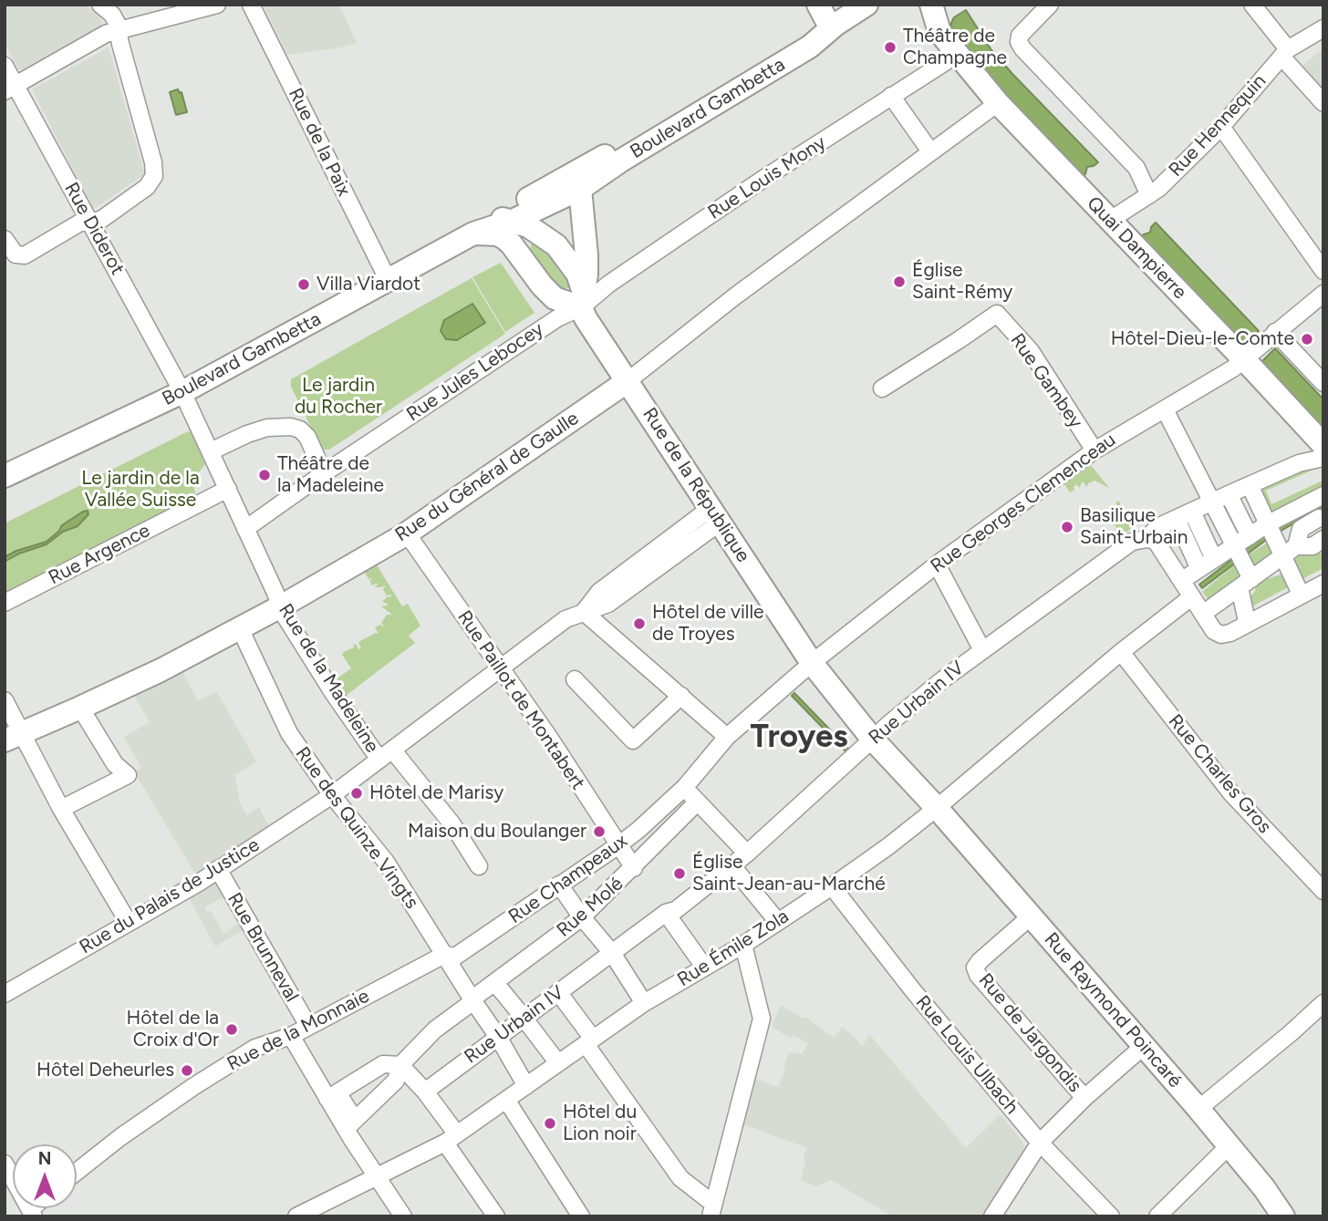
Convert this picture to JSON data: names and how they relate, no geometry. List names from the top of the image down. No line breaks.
{"streets":{"street":["Boulevard Gambetta","Rue Hennequin","Rue de la Paix","Rue Louis Mony","Rue Diderot","Quai Dampierre","Rue Jules Lebocey","Rue Gambey","Rue du Général de Gaulle","Rue de la République","Rue Georges Clemenceau","Rue Argence","Rue de la Madeleine","Rue Paillot de Montabert","Rue Urbain IV","Rue Charles Gros","Rue des Quinze Vingts","Rue Champeaux","Rue du Palais de Justice","Rue Molé","Rue Brunneval","Rue Émile Zola","Rue Raymond Poincaré","Rue de la Monnaie","Rue de Jargondis","Rue Louis Ulbach"]},"crossings":[["Boulevard Gambetta","Rue de la Paix"],["Boulevard Gambetta","Rue Diderot"],["Boulevard Gambetta","Rue de la République"],["Rue Hennequin","Quai Dampierre"],["Rue Louis Mony","Quai Dampierre"],["Rue Louis Mony","Rue Jules Lebocey"],["Rue Louis Mony","Rue de la République"],["Rue Diderot","Rue de la Madeleine"],["Quai Dampierre","Rue du Général de Gaulle"],["Quai Dampierre","Rue Georges Clemenceau"],["Rue Jules Lebocey","Rue de la République"],["Rue Jules Lebocey","Rue de la Madeleine"],["Rue Gambey","Rue Georges Clemenceau"],["Rue du Général de Gaulle","Rue de la République"],["Rue du Général de Gaulle","Rue de la Madeleine"],["Rue du Général de Gaulle","Rue Paillot de Montabert"],["Rue du Général de Gaulle","Rue des Quinze Vingts"],["Rue de la République","Rue Georges Clemenceau"],["Rue de la République","Rue Urbain IV"],["Rue de la République","Rue Raymond Poincaré"],["Rue Georges Clemenceau","Rue Champeaux"],["Rue Argence","Rue de la Madeleine"],["Rue de la Madeleine","Rue du Palais de Justice"],["Rue Paillot de Montabert","Rue Champeaux"],["Rue Paillot de Montabert","Rue du Palais de Justice"],["Rue Paillot de Montabert","Rue Molé"],["Rue Urbain IV","Rue des Quinze Vingts"],["Rue Urbain IV","Rue Raymond Poincaré"],["Rue Charles Gros","Rue Émile Zola"],["Rue des Quinze Vingts","Rue Champeaux"],["Rue des Quinze Vingts","Rue du Palais de Justice"],["Rue des Quinze Vingts","Rue Molé"],["Rue des Quinze Vingts","Rue Émile Zola"],["Rue des Quinze Vingts","Rue de la Monnaie"],["Rue Champeaux","Rue de la Monnaie"],["Rue du Palais de Justice","Rue Brunneval"],["Rue Brunneval","Rue de la Monnaie"],["Rue Émile Zola","Rue Raymond Poincaré"],["Rue Émile Zola","Rue Louis Ulbach"],["Rue Raymond Poincaré","Rue de Jargondis"]],"districts":["Troyes"],"parks":["Le jardin du Rocher","Le jardin de la Vallée Suisse"],"places":["Théâtre de Champagne","Église Saint-Rémy","Villa Viardot","Hôtel-Dieu-le-Comte","Théâtre de la Madeleine","Basilique Saint-Urbain","Hôtel de ville de Troyes","Hôtel de Marisy","Maison du Boulanger","Église Saint-Jean-au-Marché","Hôtel de la Croix d'Or","Hôtel Deheurles","Hôtel du Lion noir"],"north":"top"}
